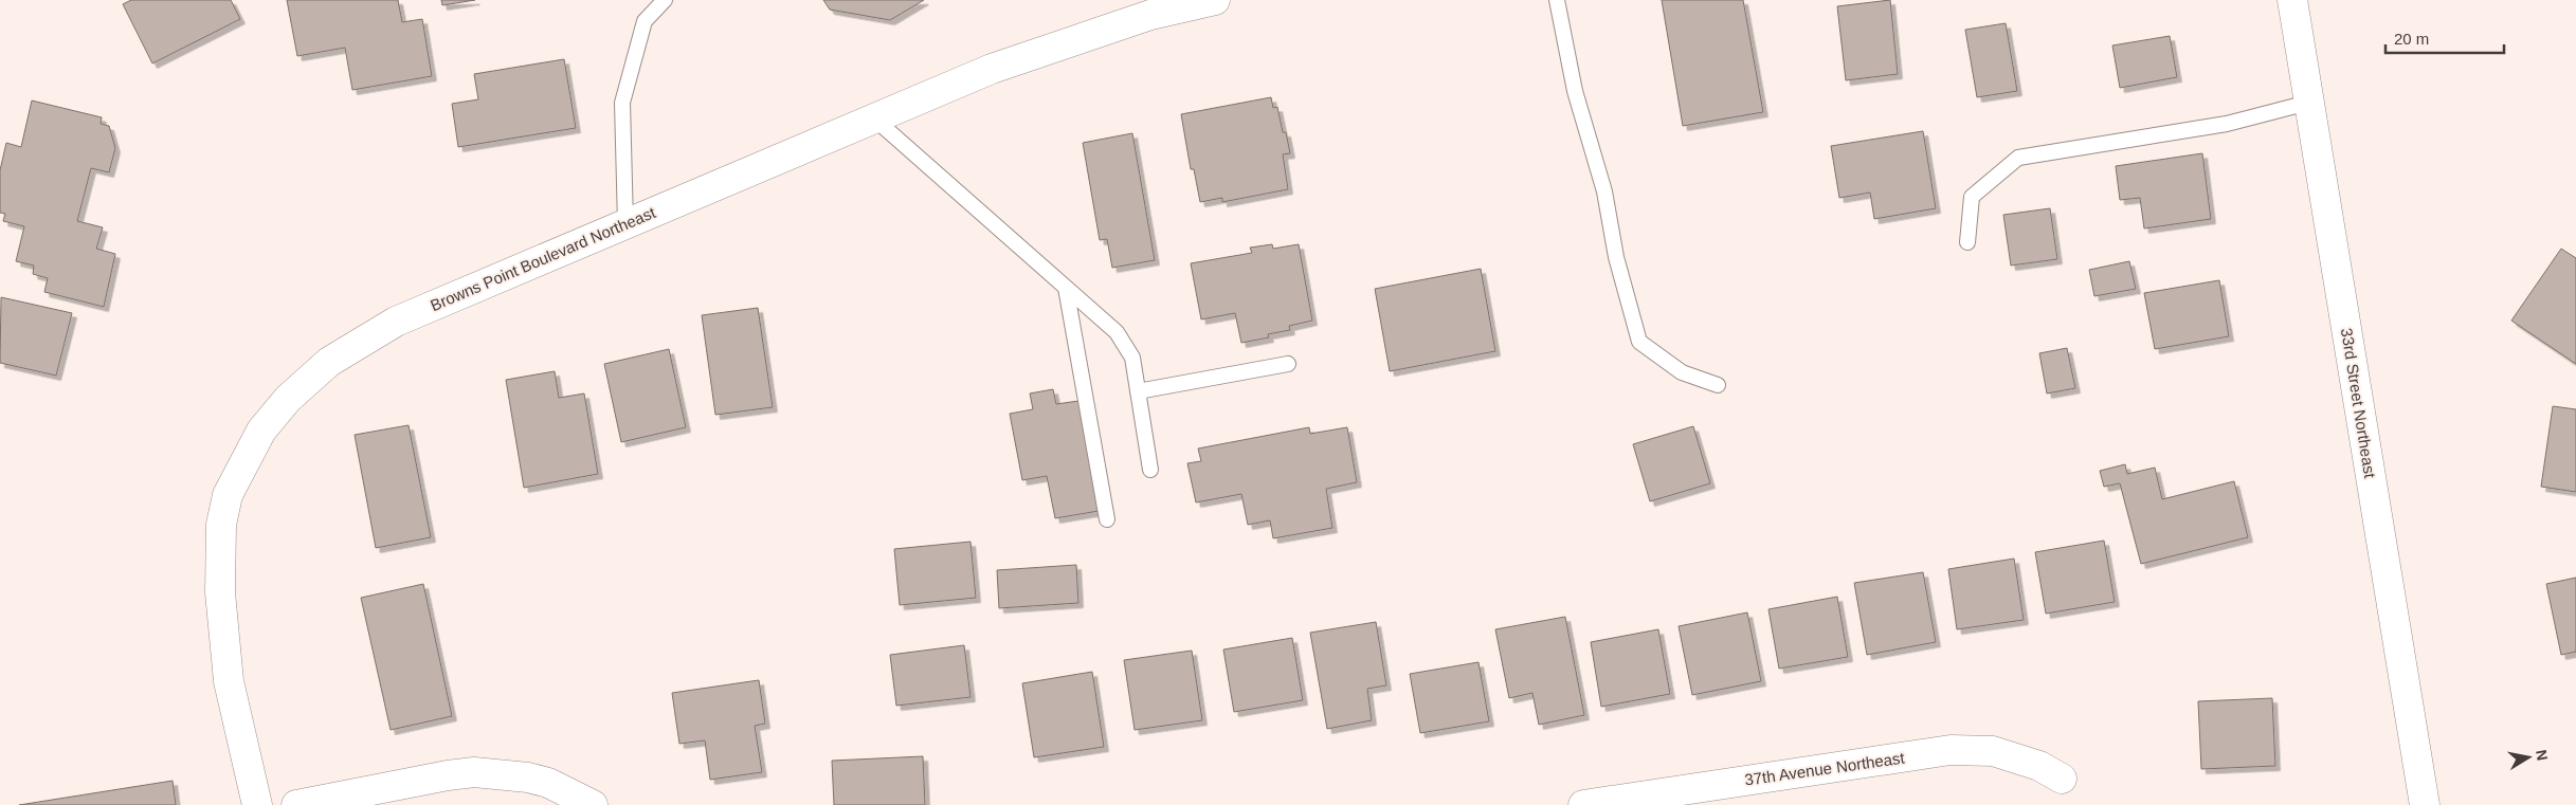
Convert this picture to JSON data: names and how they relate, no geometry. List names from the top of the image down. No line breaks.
{"streets":{"street":["Browns Point Boulevard Northeast","33rd Street Northeast","37th Avenue Northeast"]},"scale_bar":"20 m","north":"right"}
